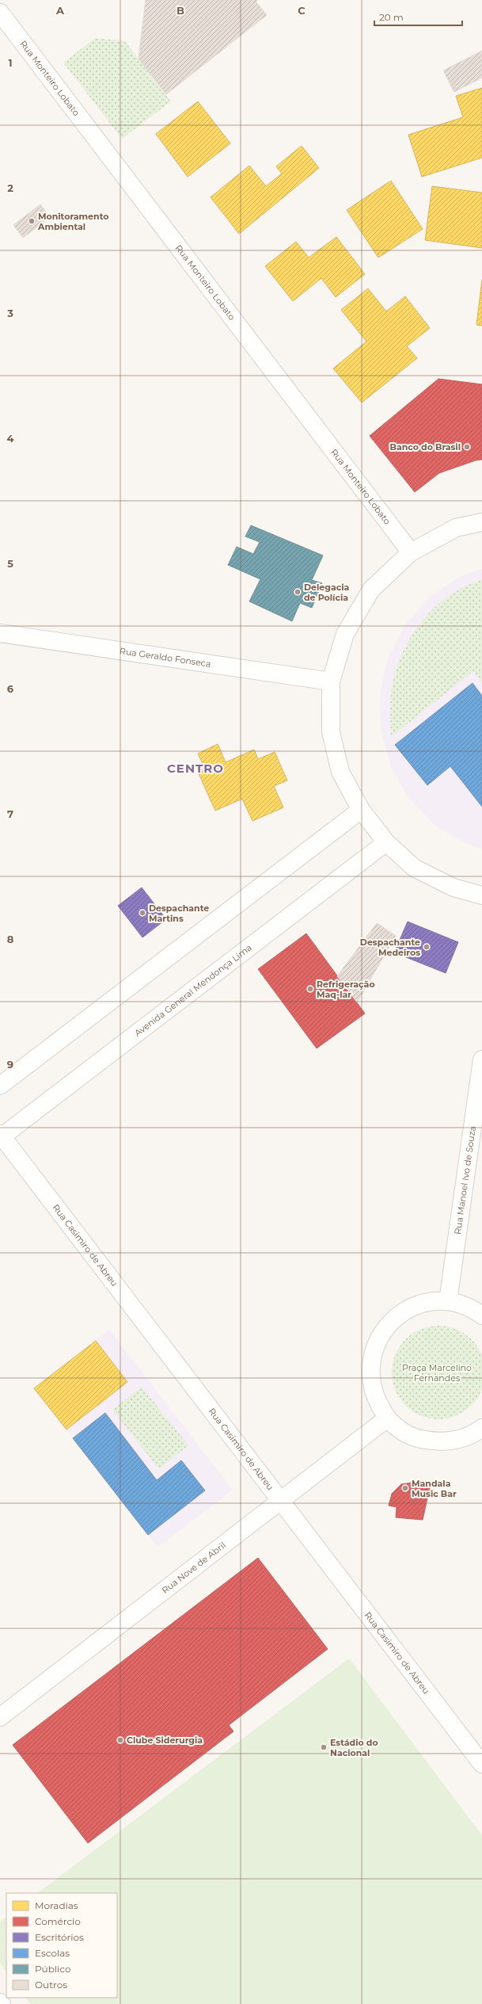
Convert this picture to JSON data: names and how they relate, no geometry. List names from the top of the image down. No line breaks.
{"streets":{"street":["Rua Monteiro Lobato","Rua Geraldo Fonseca","Avenida General Mendonça Lima","Rua Manoel Ivo de Souza","Rua Casimiro de Abreu","Rua Nove de Abril"]},"crossings":[["Avenida General Mendonça Lima","Rua Casimiro de Abreu"],["Rua Casimiro de Abreu","Rua Nove de Abril"]],"districts":["CENTRO"],"parks":["Praça Marcelino Fernandes"],"places":["Monitoramento Ambiental","Banco do Brasil","Delegacia de Polícia","Despachante Martins","Despachante Medeiros","Refrigeração Maq-lar","Mandala Music Bar","Clube Siderurgia","Estádio do Nacional"],"legend":["Moradias","Comércio","Escritórios","Escolas","Público","Outros"],"scale_bar":"20 m","grid":{"columns":["A","B","C"],"rows":["1","2","3","4","5","6","7","8","9"]}}
